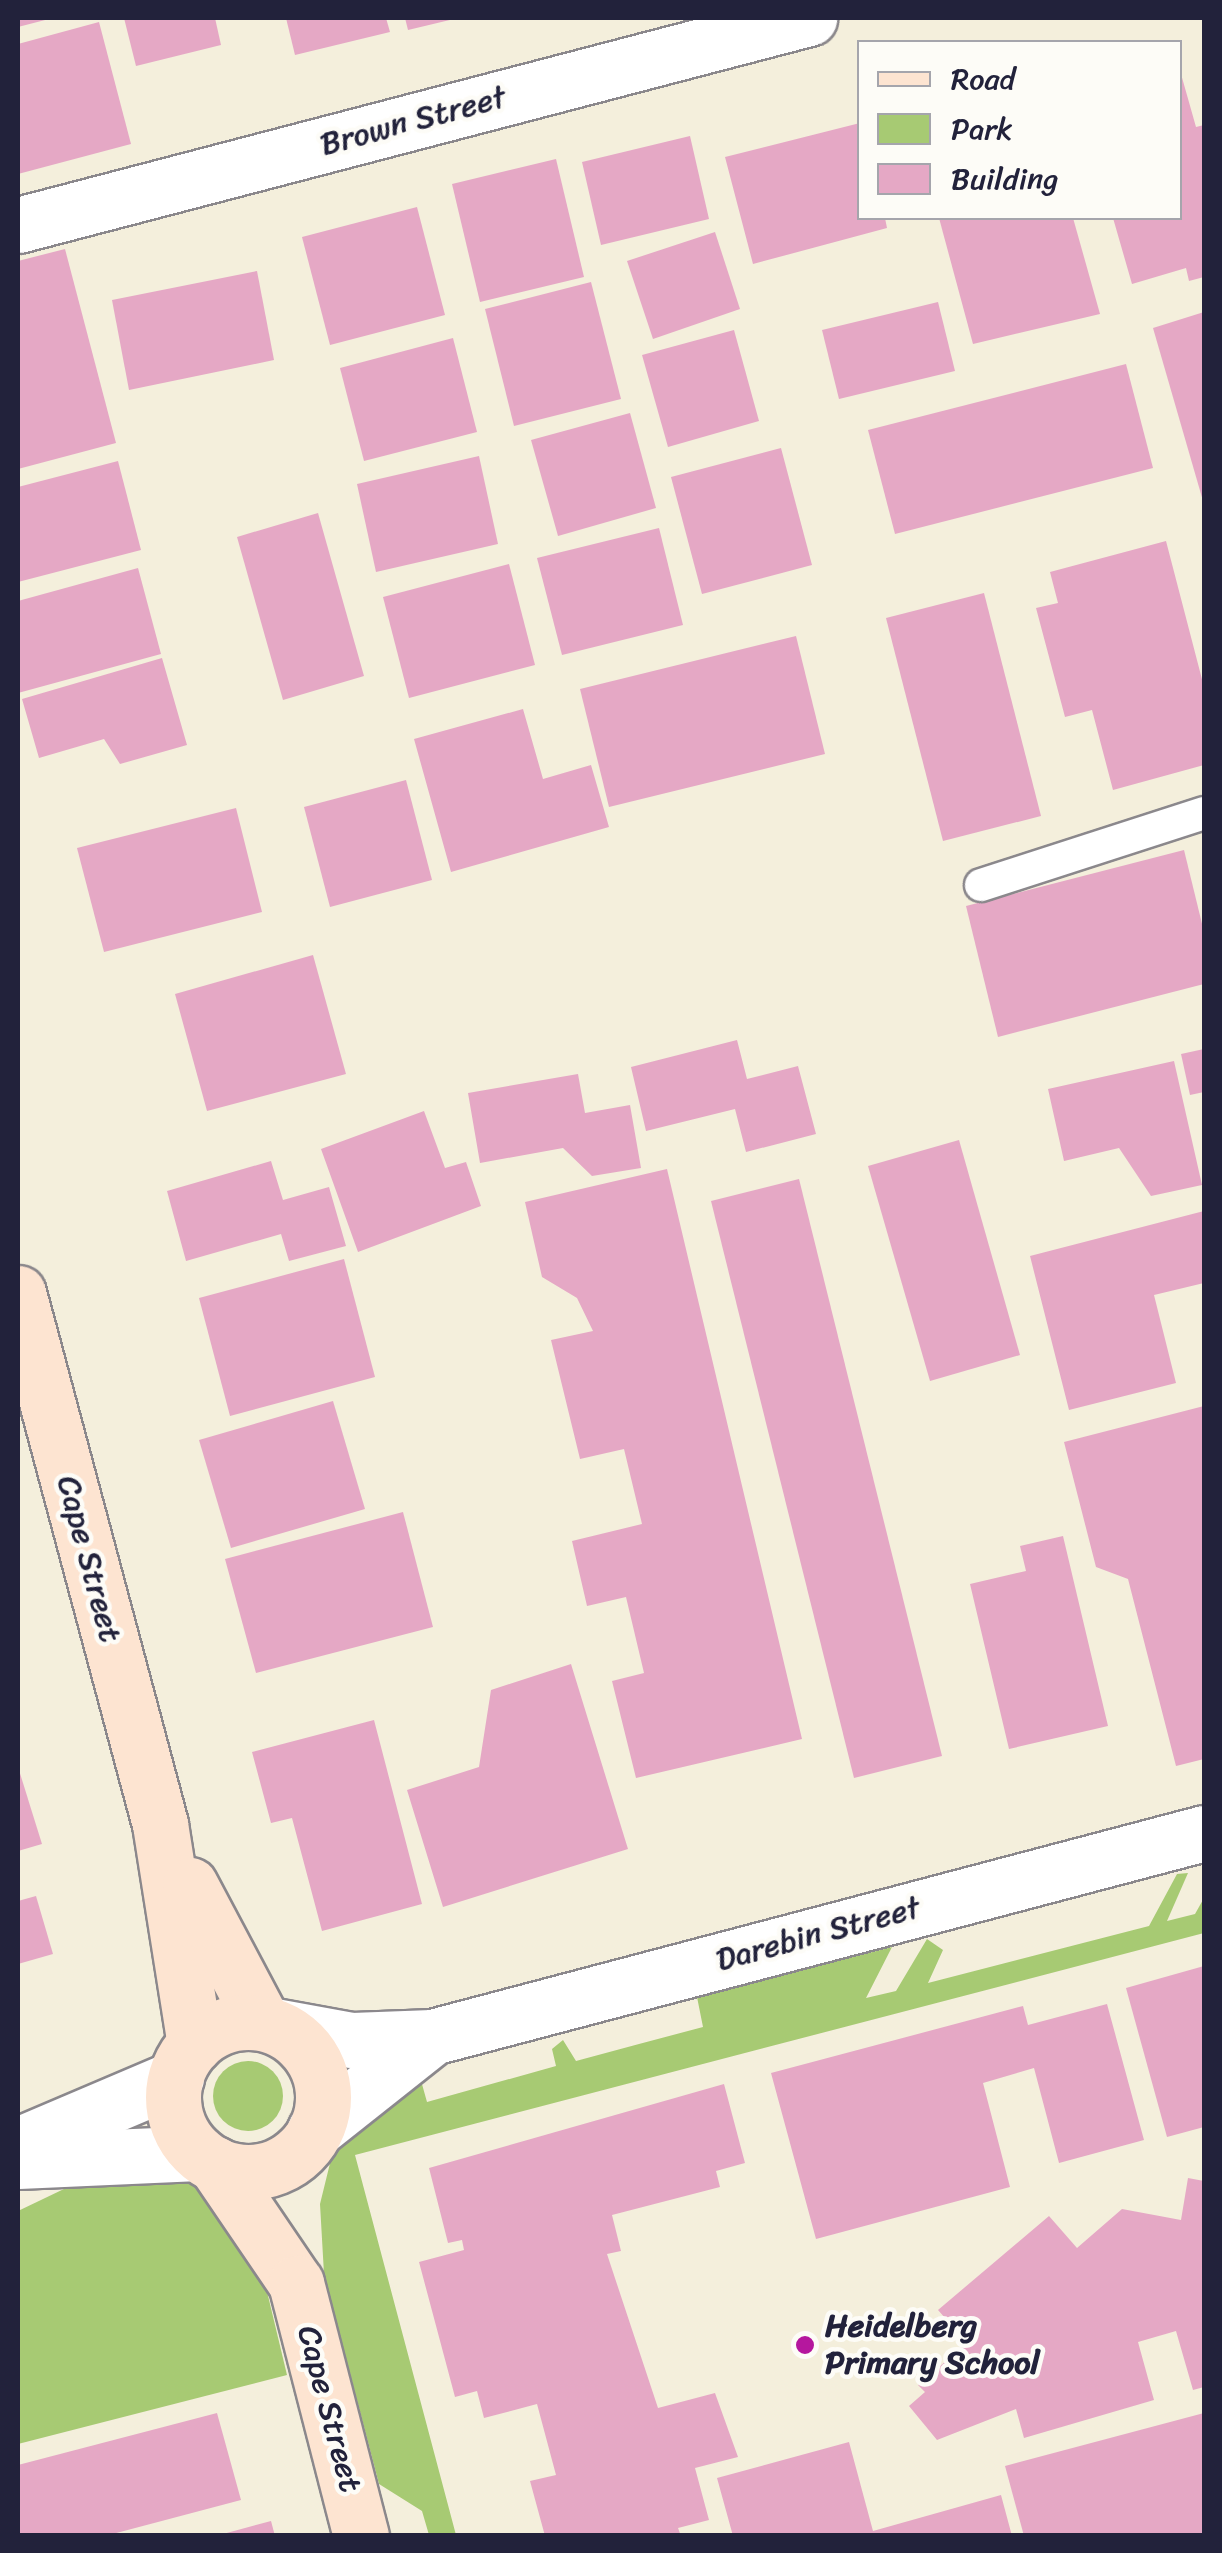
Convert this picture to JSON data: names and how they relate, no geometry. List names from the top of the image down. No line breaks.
{"streets":{"street":["Brown Street","Cape Street","Darebin Street"]},"crossings":[["Cape Street","Darebin Street"]],"places":["Heidelberg Primary School"],"legend":["Road","Park","Building"]}
